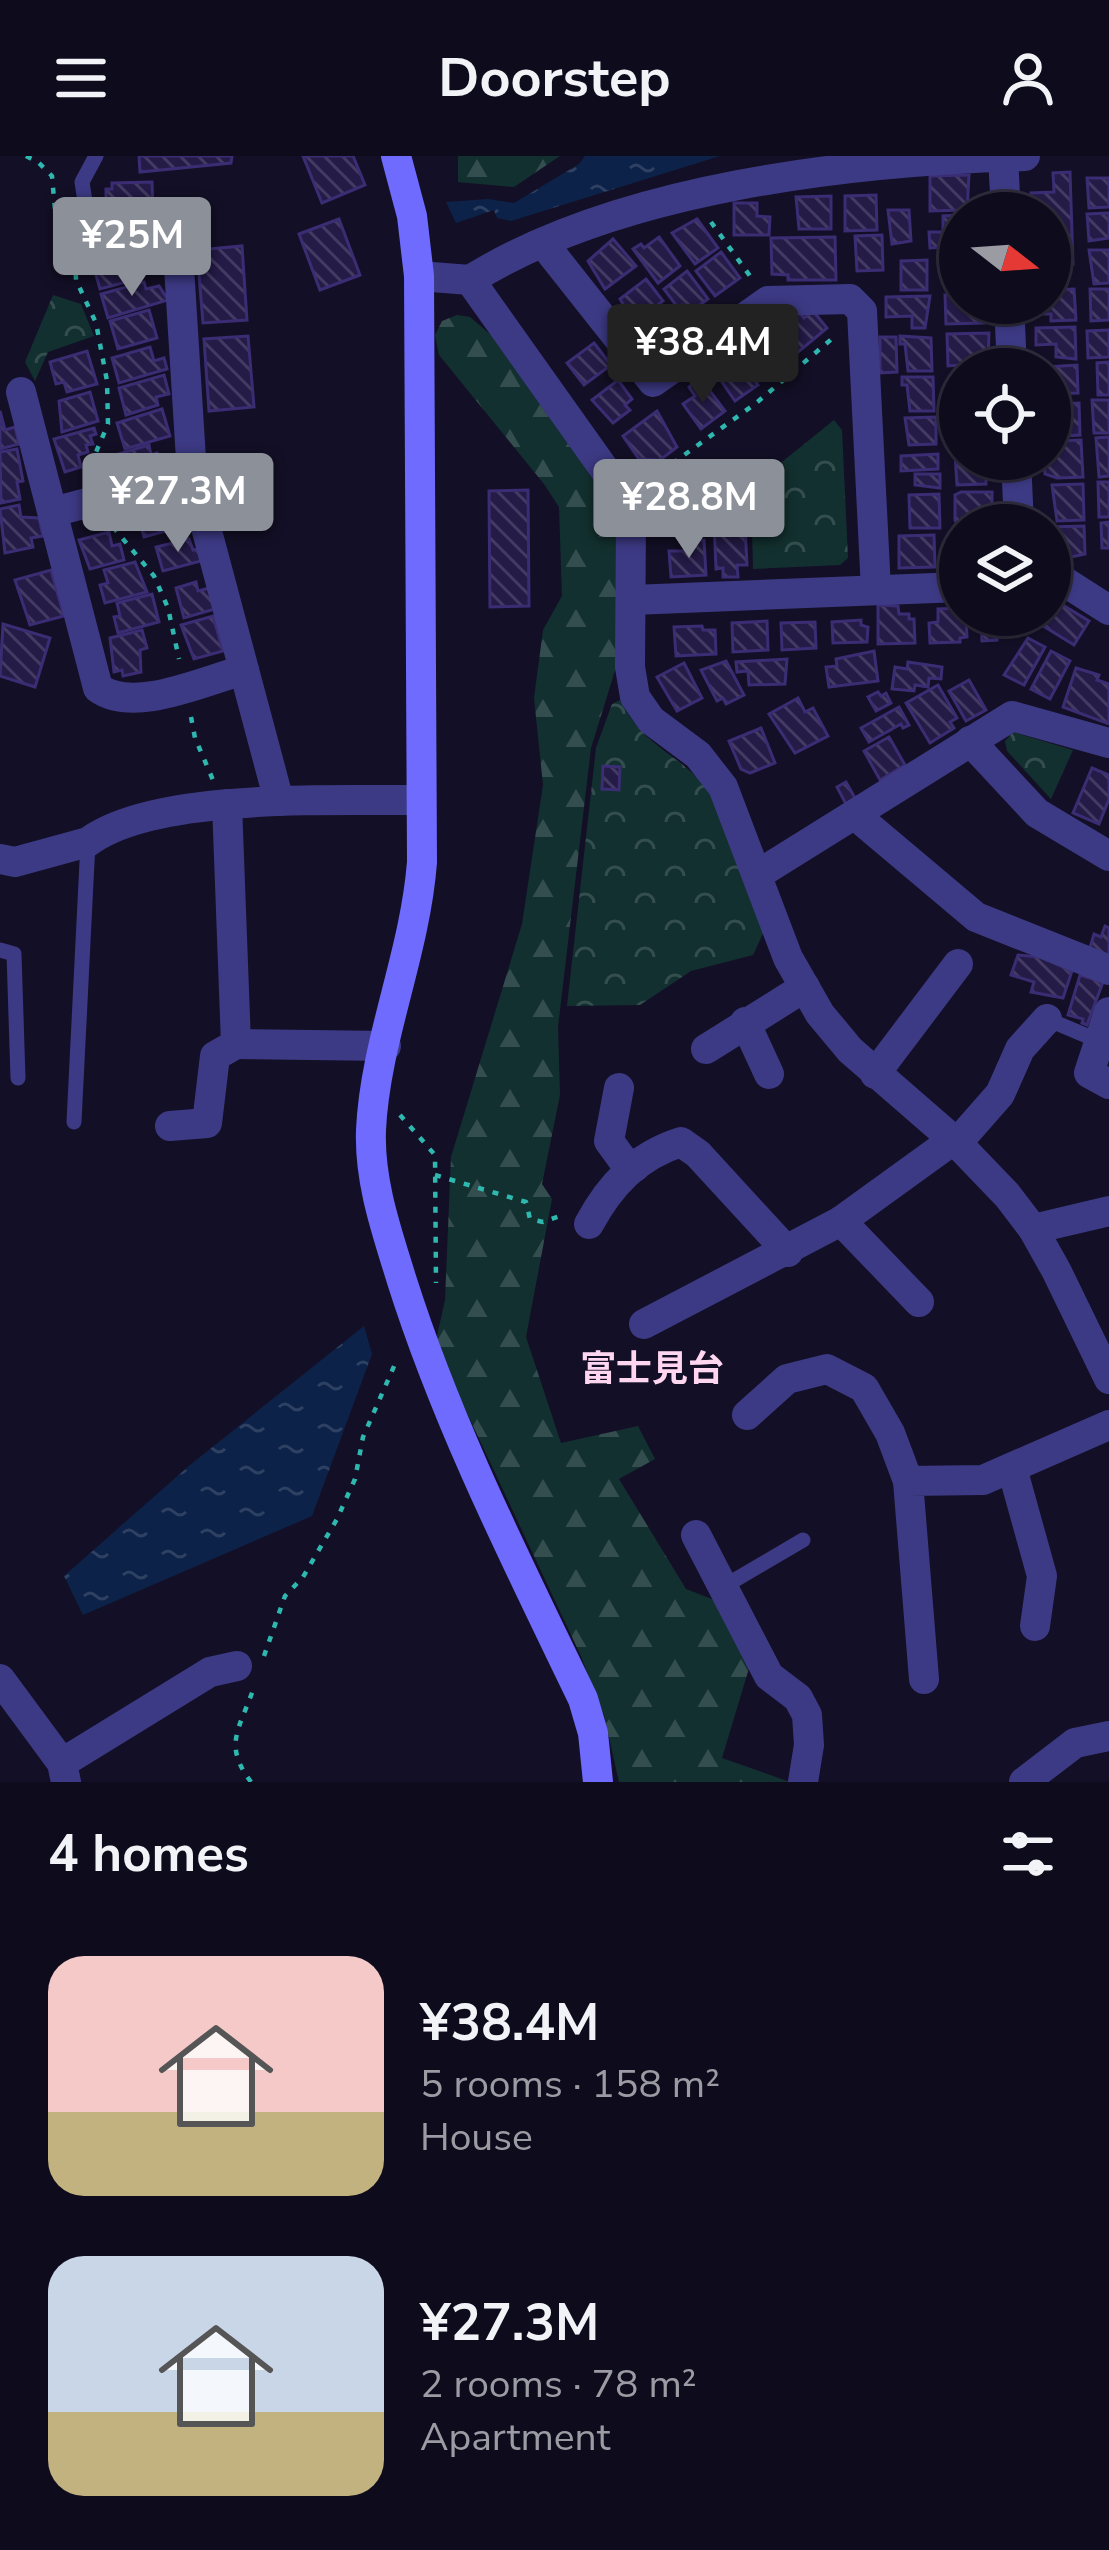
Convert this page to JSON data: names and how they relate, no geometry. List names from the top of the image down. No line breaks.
{"districts":["富士見台"],"north":"right","page":{"header":"Doorstep","price":["¥25M","¥38.4M","¥27.3M","¥28.8M"],"heading":"4 homes","list":[{"name":"¥38.4M","note":"5 rooms · 158 m² · House"},{"name":"¥27.3M","note":"2 rooms · 78 m² · Apartment"}]}}
